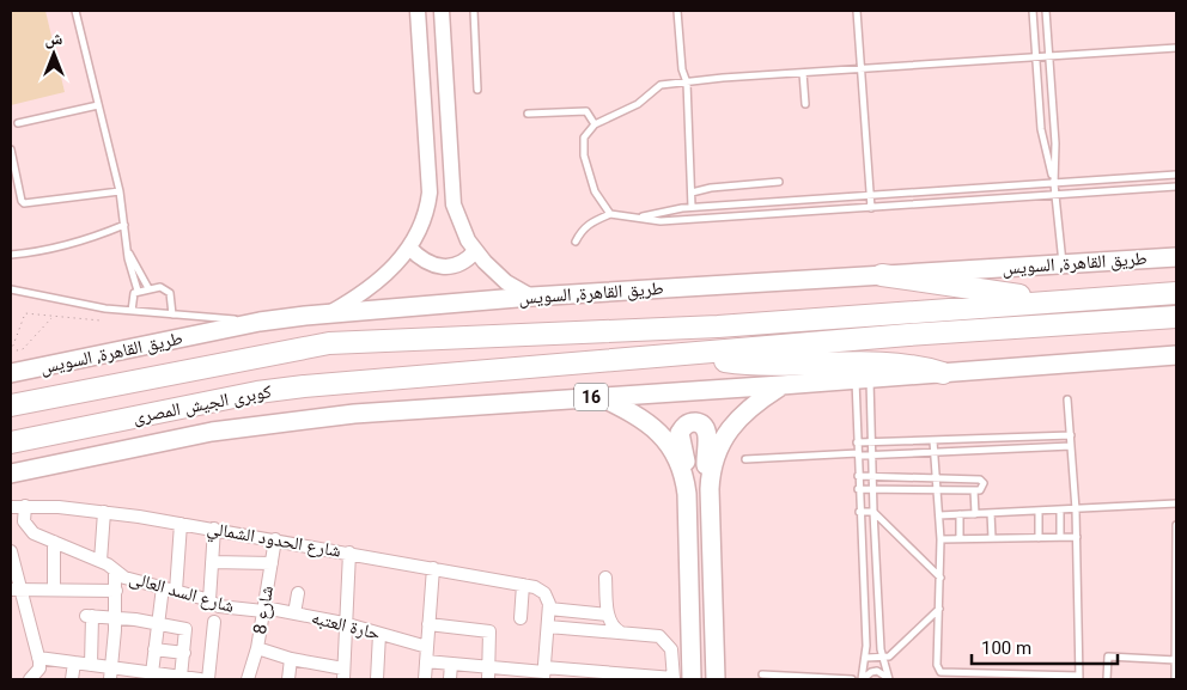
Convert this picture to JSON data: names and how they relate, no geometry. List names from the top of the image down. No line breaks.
{"streets":{"highway":["طريق القاهرة, السويس","16","كوبرى الجيش المصرى"],"street":["شارع الحدود الشمالي","شارع السد العالى","شارع 8","حارة العتبه"]},"crossings":[["طريق القاهرة, السويس","كوبرى الجيش المصرى"],["16","كوبرى الجيش المصرى"],["شارع الحدود الشمالي","شارع السد العالى"],["شارع الحدود الشمالي","شارع 8"],["شارع السد العالى","شارع 8"],["شارع السد العالى","حارة العتبه"],["شارع 8","حارة العتبه"]],"scale_bar":"100 m","north":"top"}
